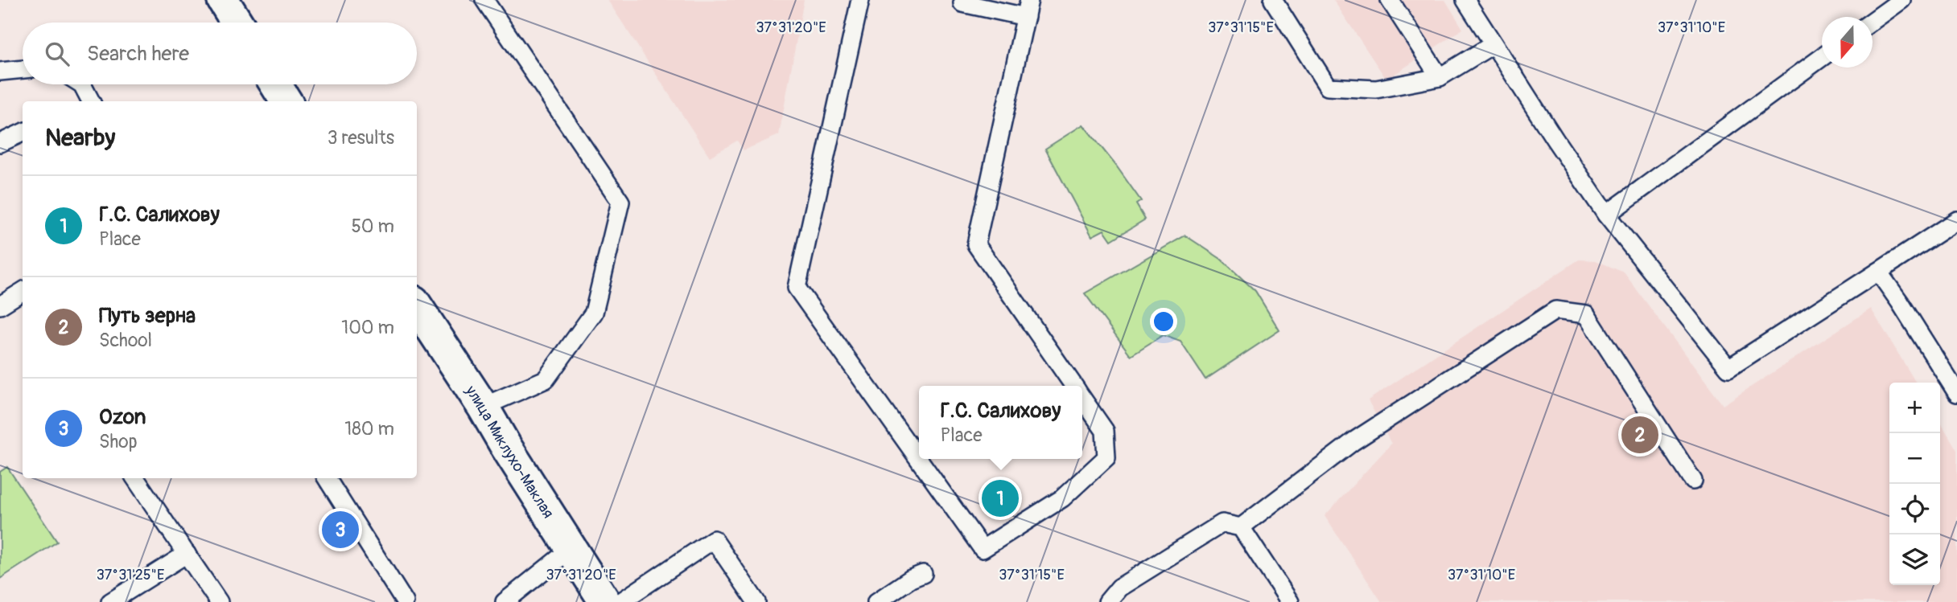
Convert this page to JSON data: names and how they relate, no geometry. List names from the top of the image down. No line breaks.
{"streets":{"main road":["улица Миклухо-Маклая"]},"north":"bottom","page":{"search":"Search here","heading":["Nearby","3 results"],"list":[{"mark":"1","name":"Г.С. Салихову","note":"Place","value":"50 m"},{"mark":"2","name":"Путь зерна","note":"School","value":"100 m"},{"mark":"3","name":"Ozon","note":"Shop","value":"180 m"}],"map_buttons":["+","−"],"popup":["Г.С. Салихову","Place"],"pins":["2","1","3"]},"coordinates":["37°31'20\"E","37°31'15\"E","37°31'10\"E","37°31'25\"E"]}
